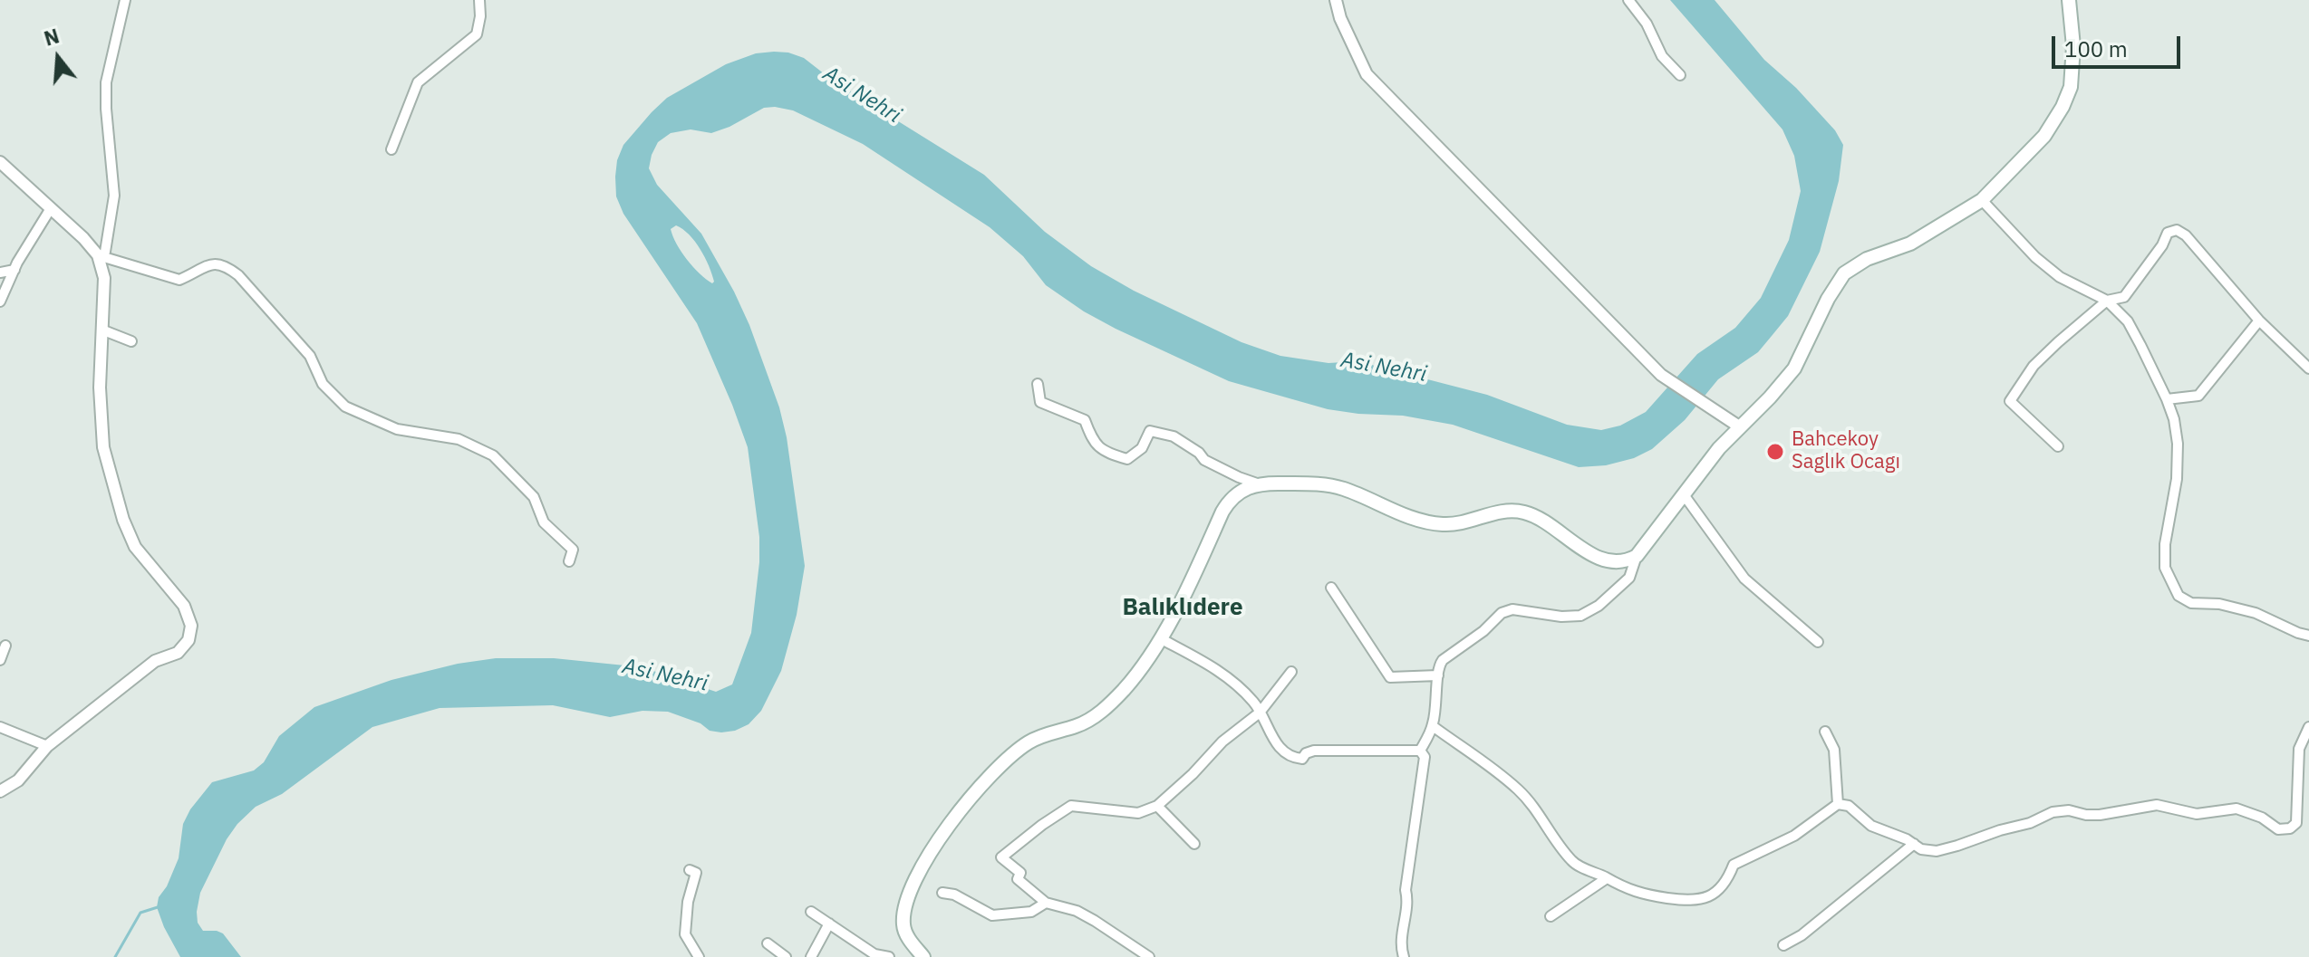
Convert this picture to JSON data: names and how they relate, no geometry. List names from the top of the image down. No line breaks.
{"districts":["Balıklıdere"],"water":["Asi Nehri"],"places":["Bahcekoy Saglık Ocagı"],"scale_bar":"100 m","north":"top"}
